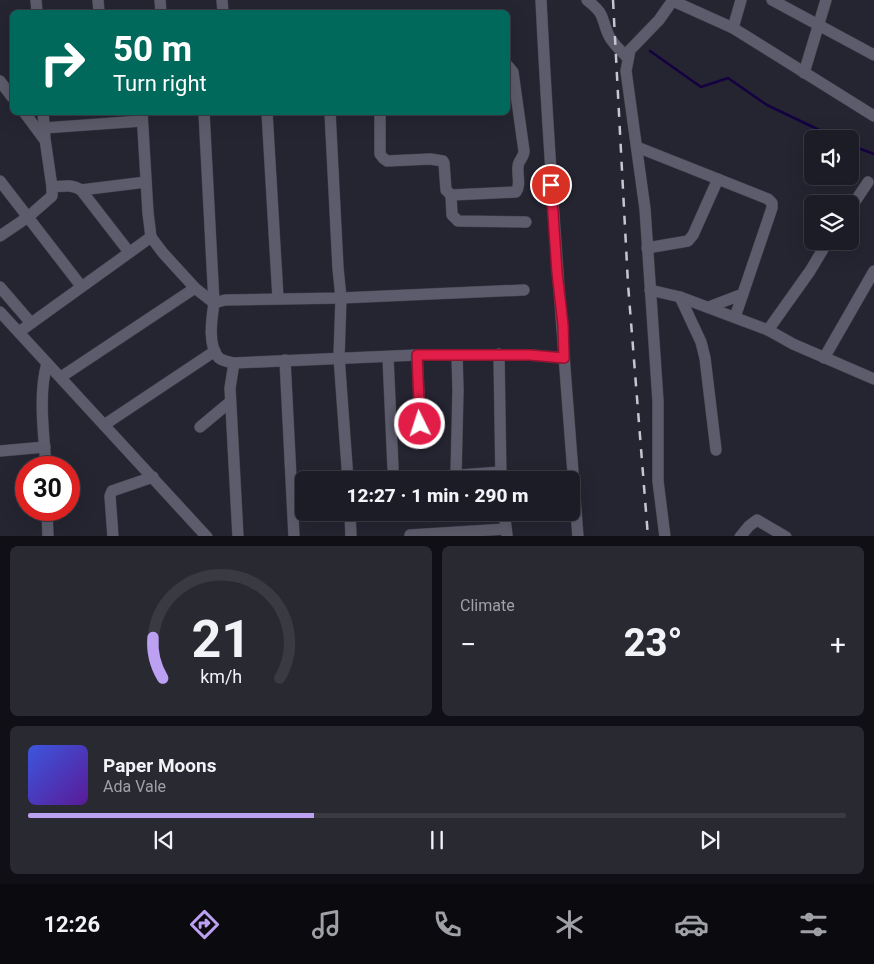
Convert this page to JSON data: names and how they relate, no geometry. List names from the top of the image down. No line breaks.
{"page":{"turn":["50 m","Turn right"],"limit":"30","trip":"12:27 · 1 min · 290 m","tile":"Climate","heat":["−","23°","+"],"song":["Paper Moons","Ada Vale"],"tabs":"12:26","gauge":["21","km/h"]}}
